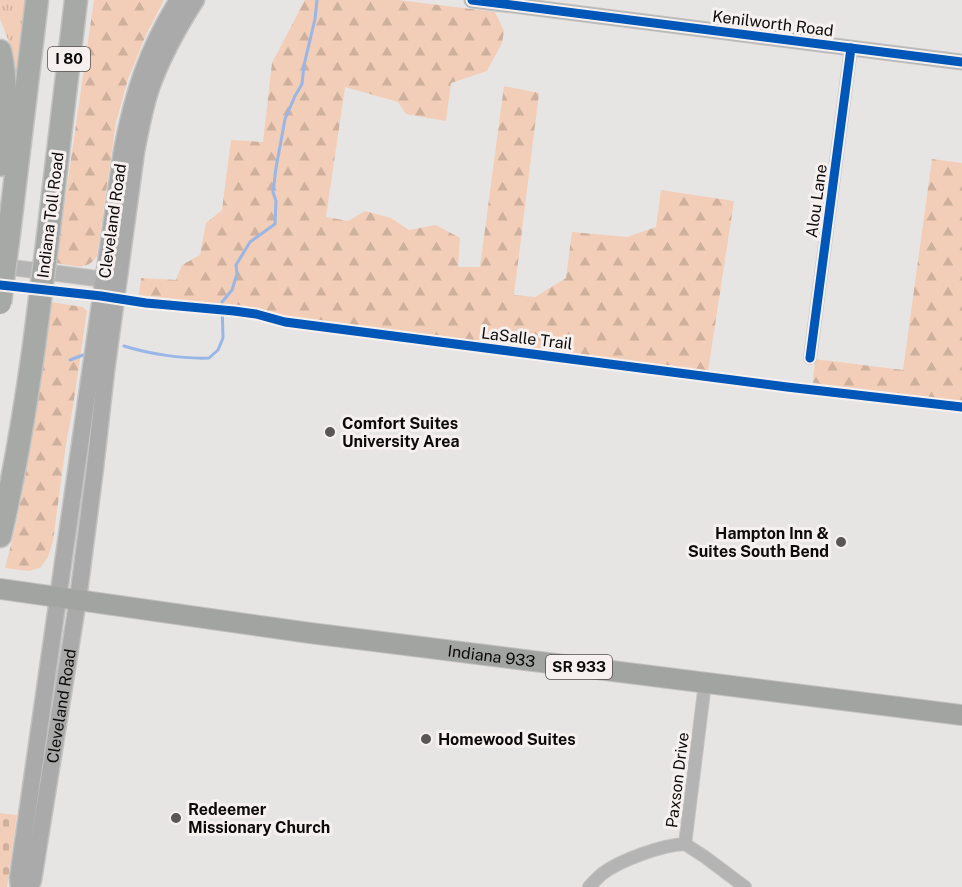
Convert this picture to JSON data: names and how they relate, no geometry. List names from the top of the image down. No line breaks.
{"streets":{"highway":["I 80","Indiana Toll Road"],"main road":["Cleveland Road","Indiana 933","SR 933"],"street":["Kenilworth Road","Alou Lane","Paxson Drive"],"cycle path":["LaSalle Trail"]},"crossings":[["Kenilworth Road","Alou Lane"],["Cleveland Road","Indiana 933"],["Cleveland Road","SR 933"],["Indiana 933","SR 933"],["Indiana 933","Paxson Drive"]],"places":["Comfort Suites University Area","Hampton Inn & Suites South Bend","Homewood Suites","Redeemer Missionary Church"]}
